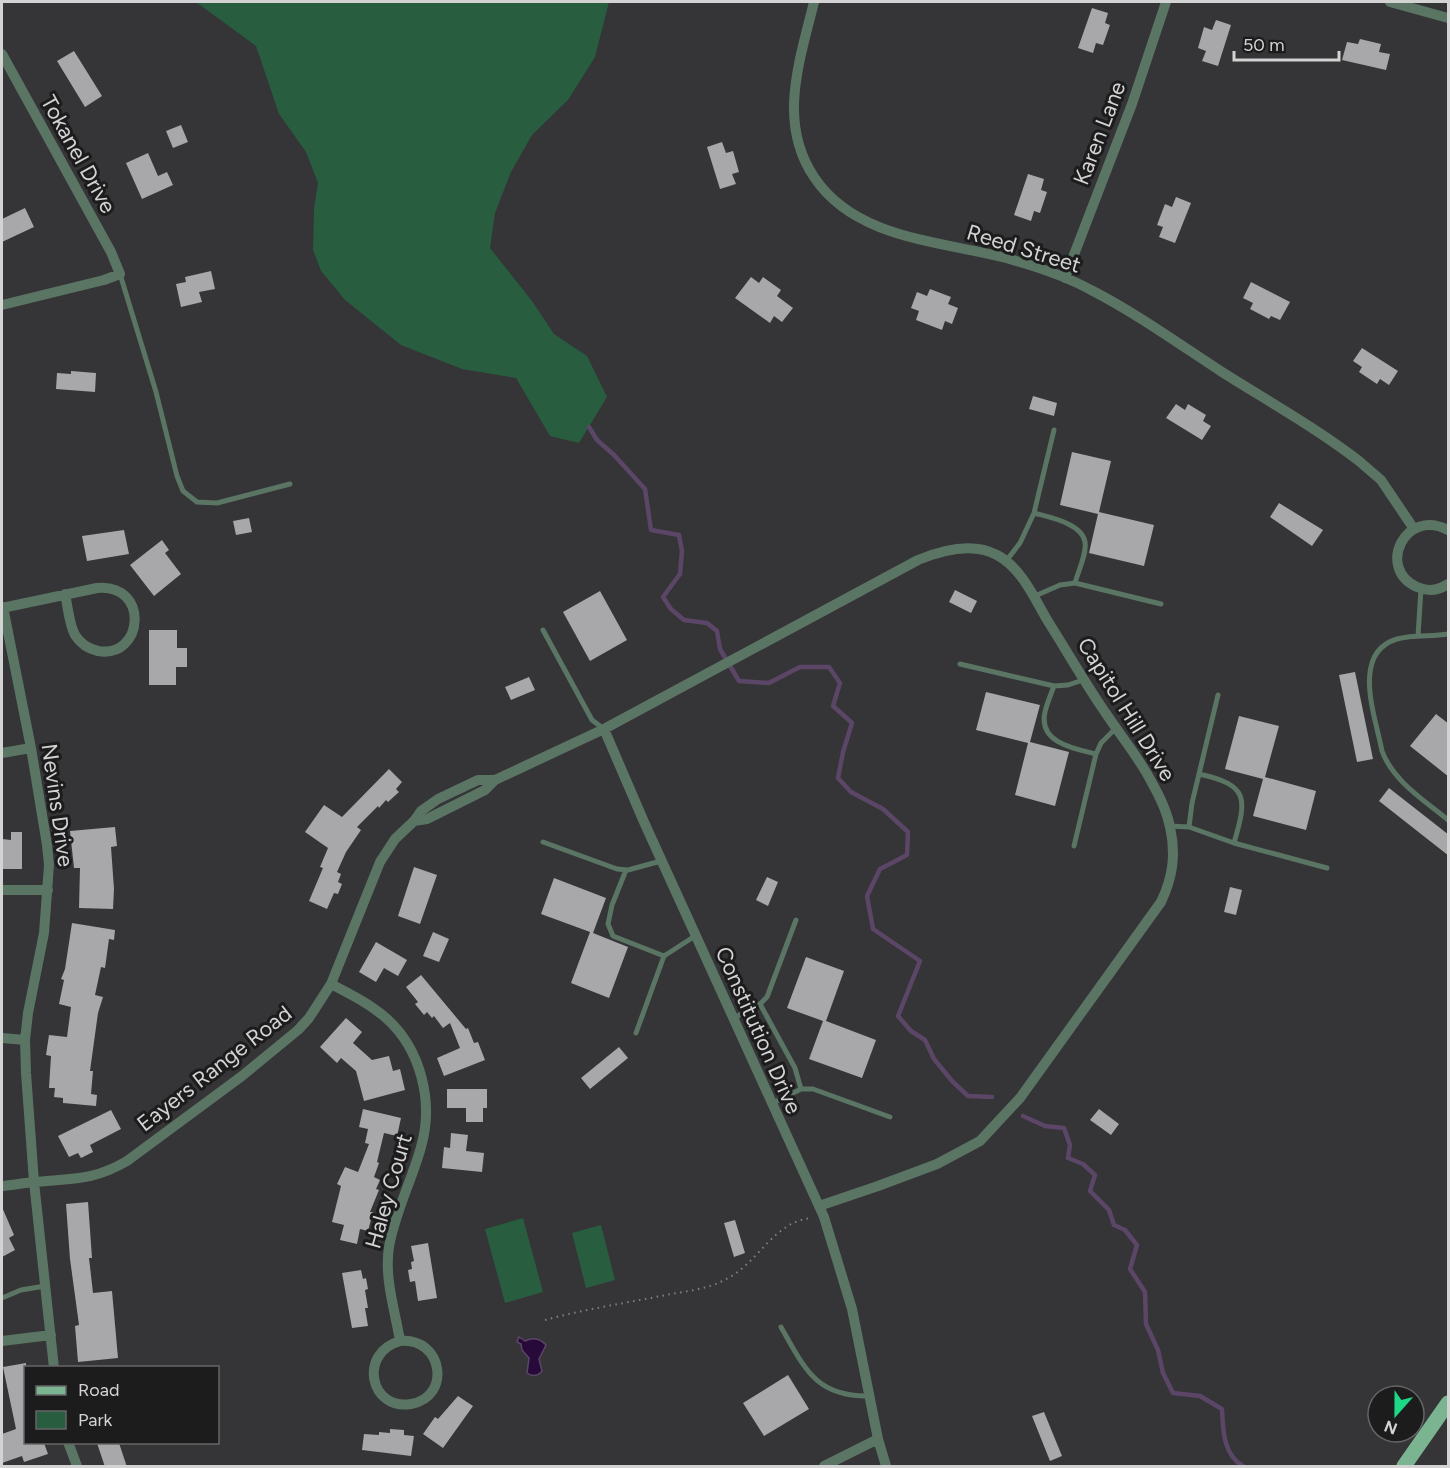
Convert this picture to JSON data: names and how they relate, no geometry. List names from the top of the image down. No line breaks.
{"streets":{"street":["Karen Lane","Tokanel Drive","Reed Street","Capitol Hill Drive","Nevins Drive","Constitution Drive","Eayers Range Road","Haley Court"]},"crossings":[["Karen Lane","Reed Street"],["Capitol Hill Drive","Constitution Drive"],["Capitol Hill Drive","Eayers Range Road"],["Nevins Drive","Eayers Range Road"],["Constitution Drive","Eayers Range Road"],["Eayers Range Road","Haley Court"]],"legend":["Road","Park"],"scale_bar":"50 m","north":"bottom"}
